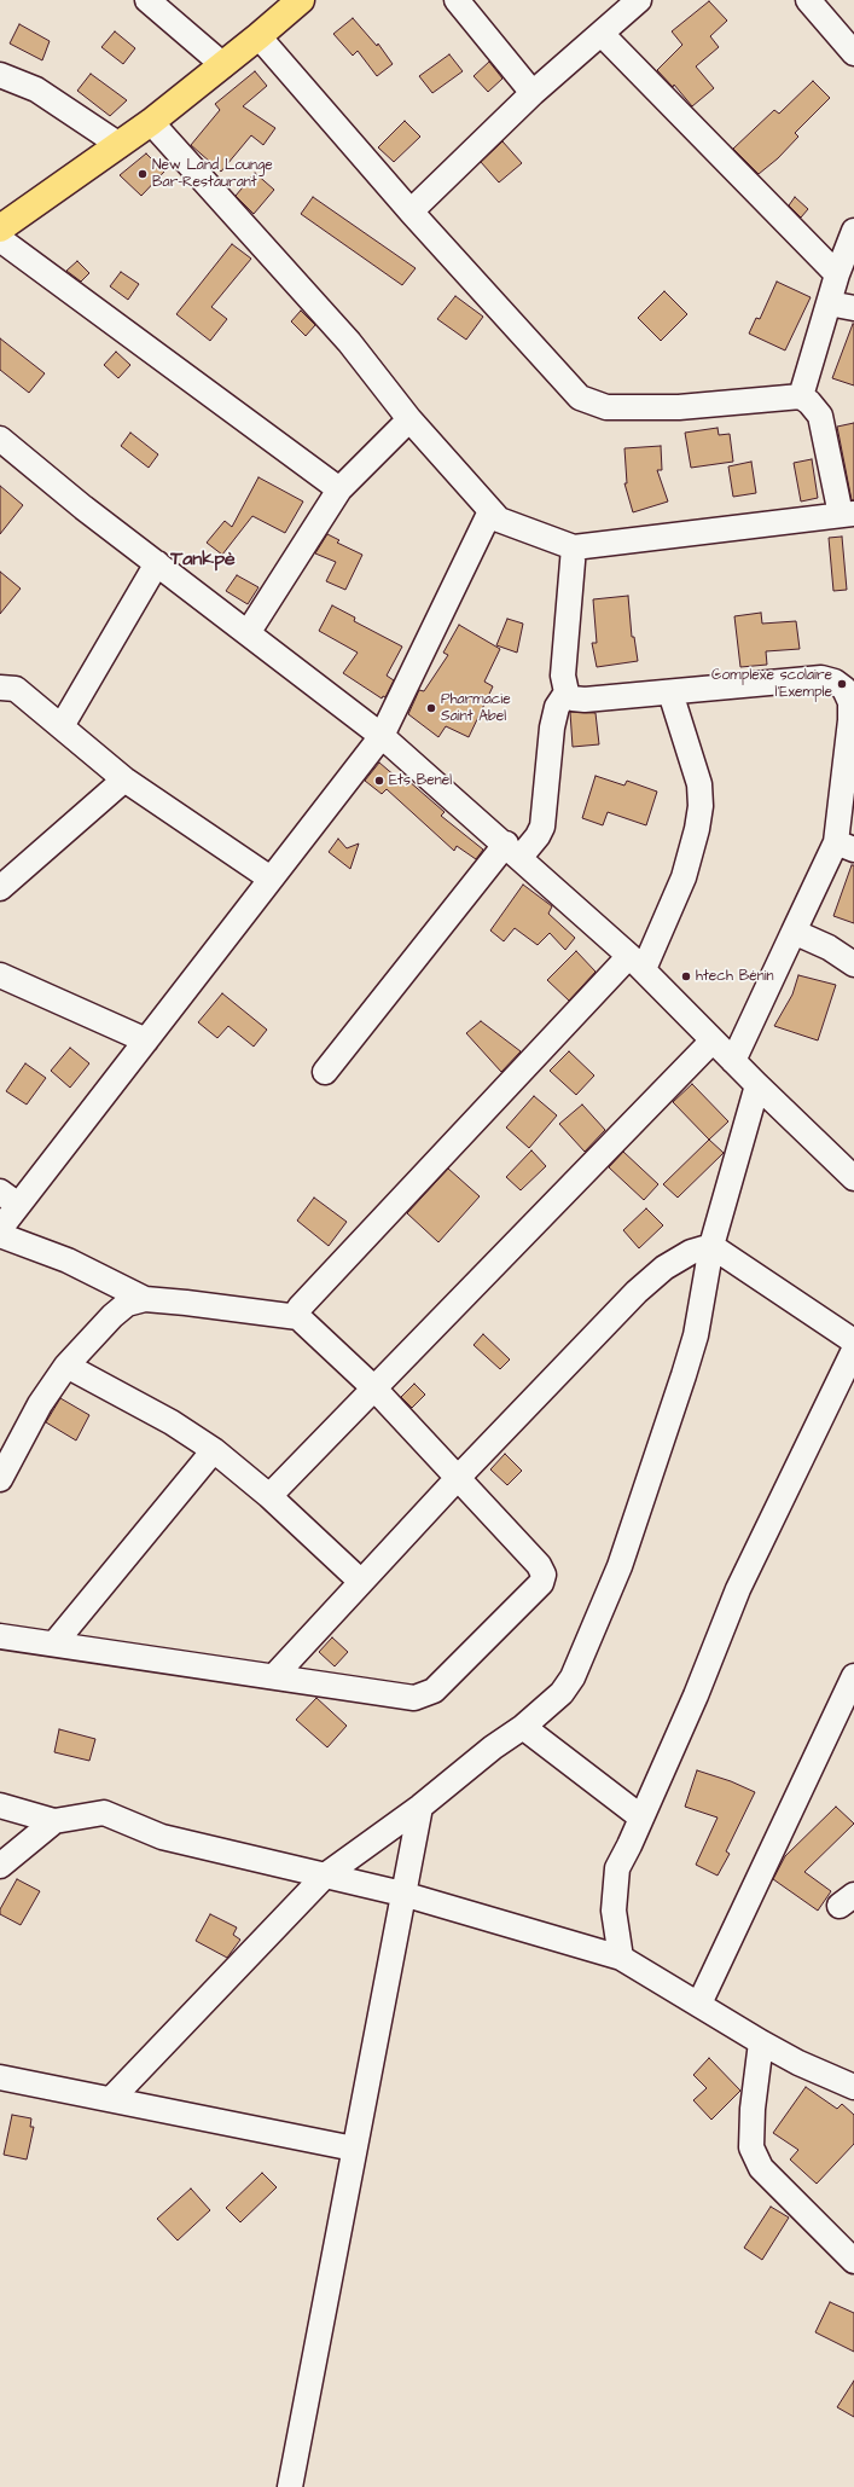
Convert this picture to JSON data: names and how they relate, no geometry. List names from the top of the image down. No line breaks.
{"districts":["Tankpè"],"places":["New Land Lounge Bar-Restaurant","Complexe scolaire l'Exemple","Pharmacie Saint Abel","Ets Benel","htech Bénin"]}
